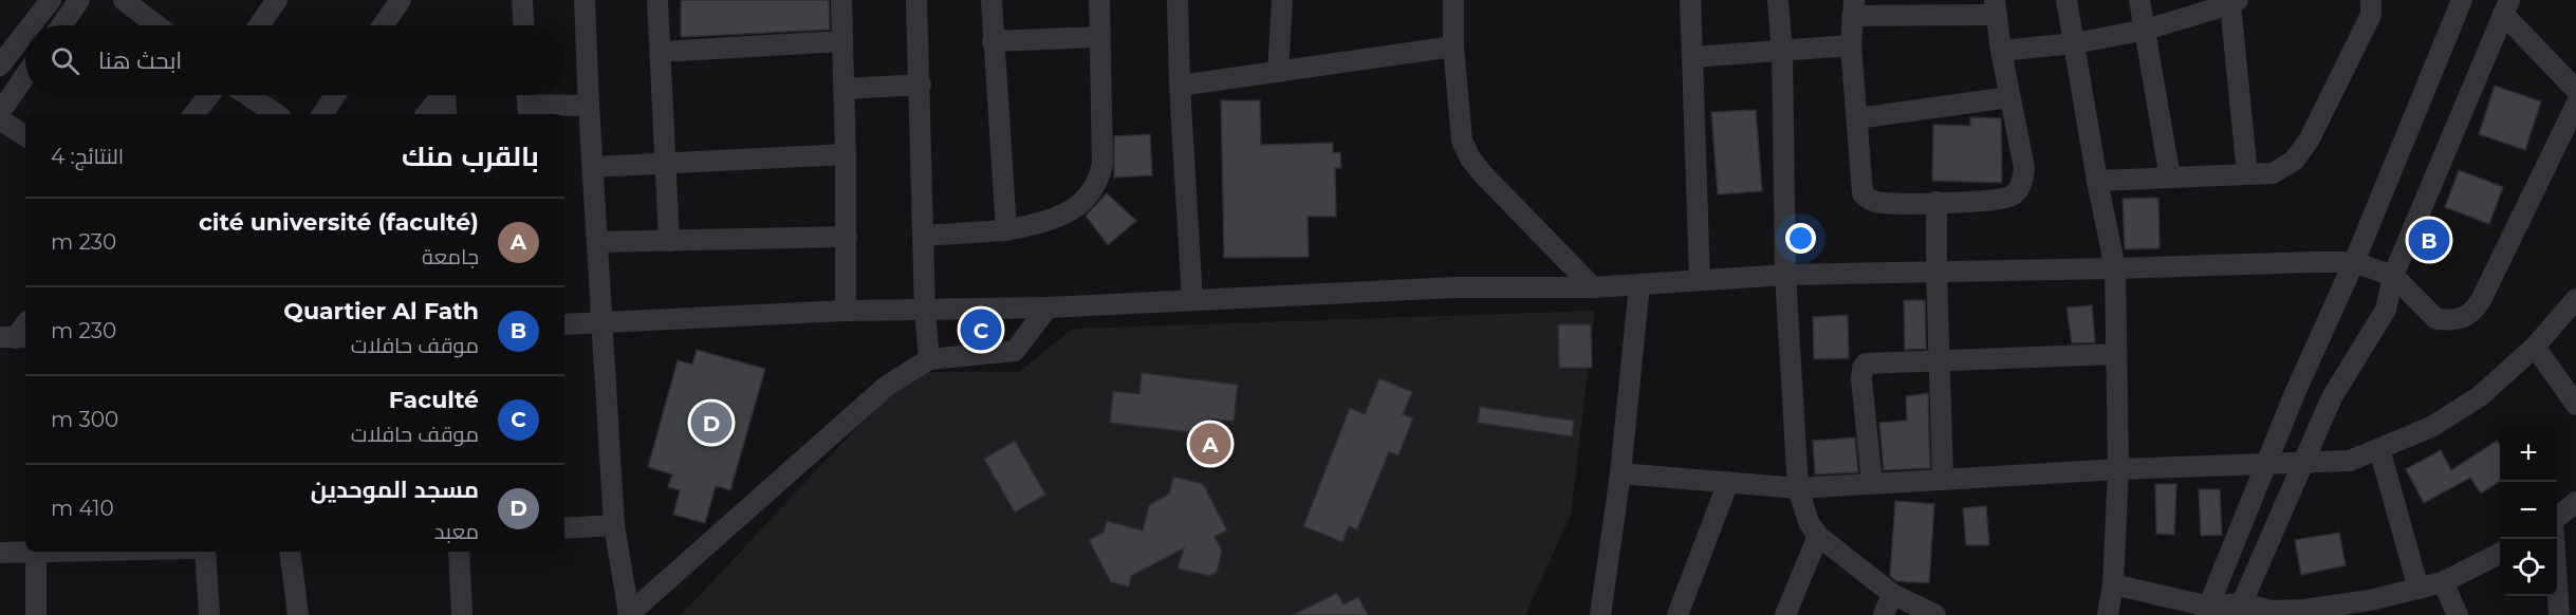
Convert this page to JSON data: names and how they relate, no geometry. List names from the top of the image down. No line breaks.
{"page":{"search":"ابحث هنا","heading":["بالقرب منك","النتائج: 4"],"list":[{"mark":"A","name":"cité université (faculté)","note":"جامعة","value":"230 m"},{"mark":"B","name":"Quartier Al Fath","note":"موقف حافلات","value":"230 m"},{"mark":"C","name":"Faculté","note":"موقف حافلات","value":"300 m"},{"mark":"D","name":"مسجد الموحدين","note":"معبد","value":"410 m"}],"pins":["B","C","D","A"],"map_buttons":["+","−"]}}
